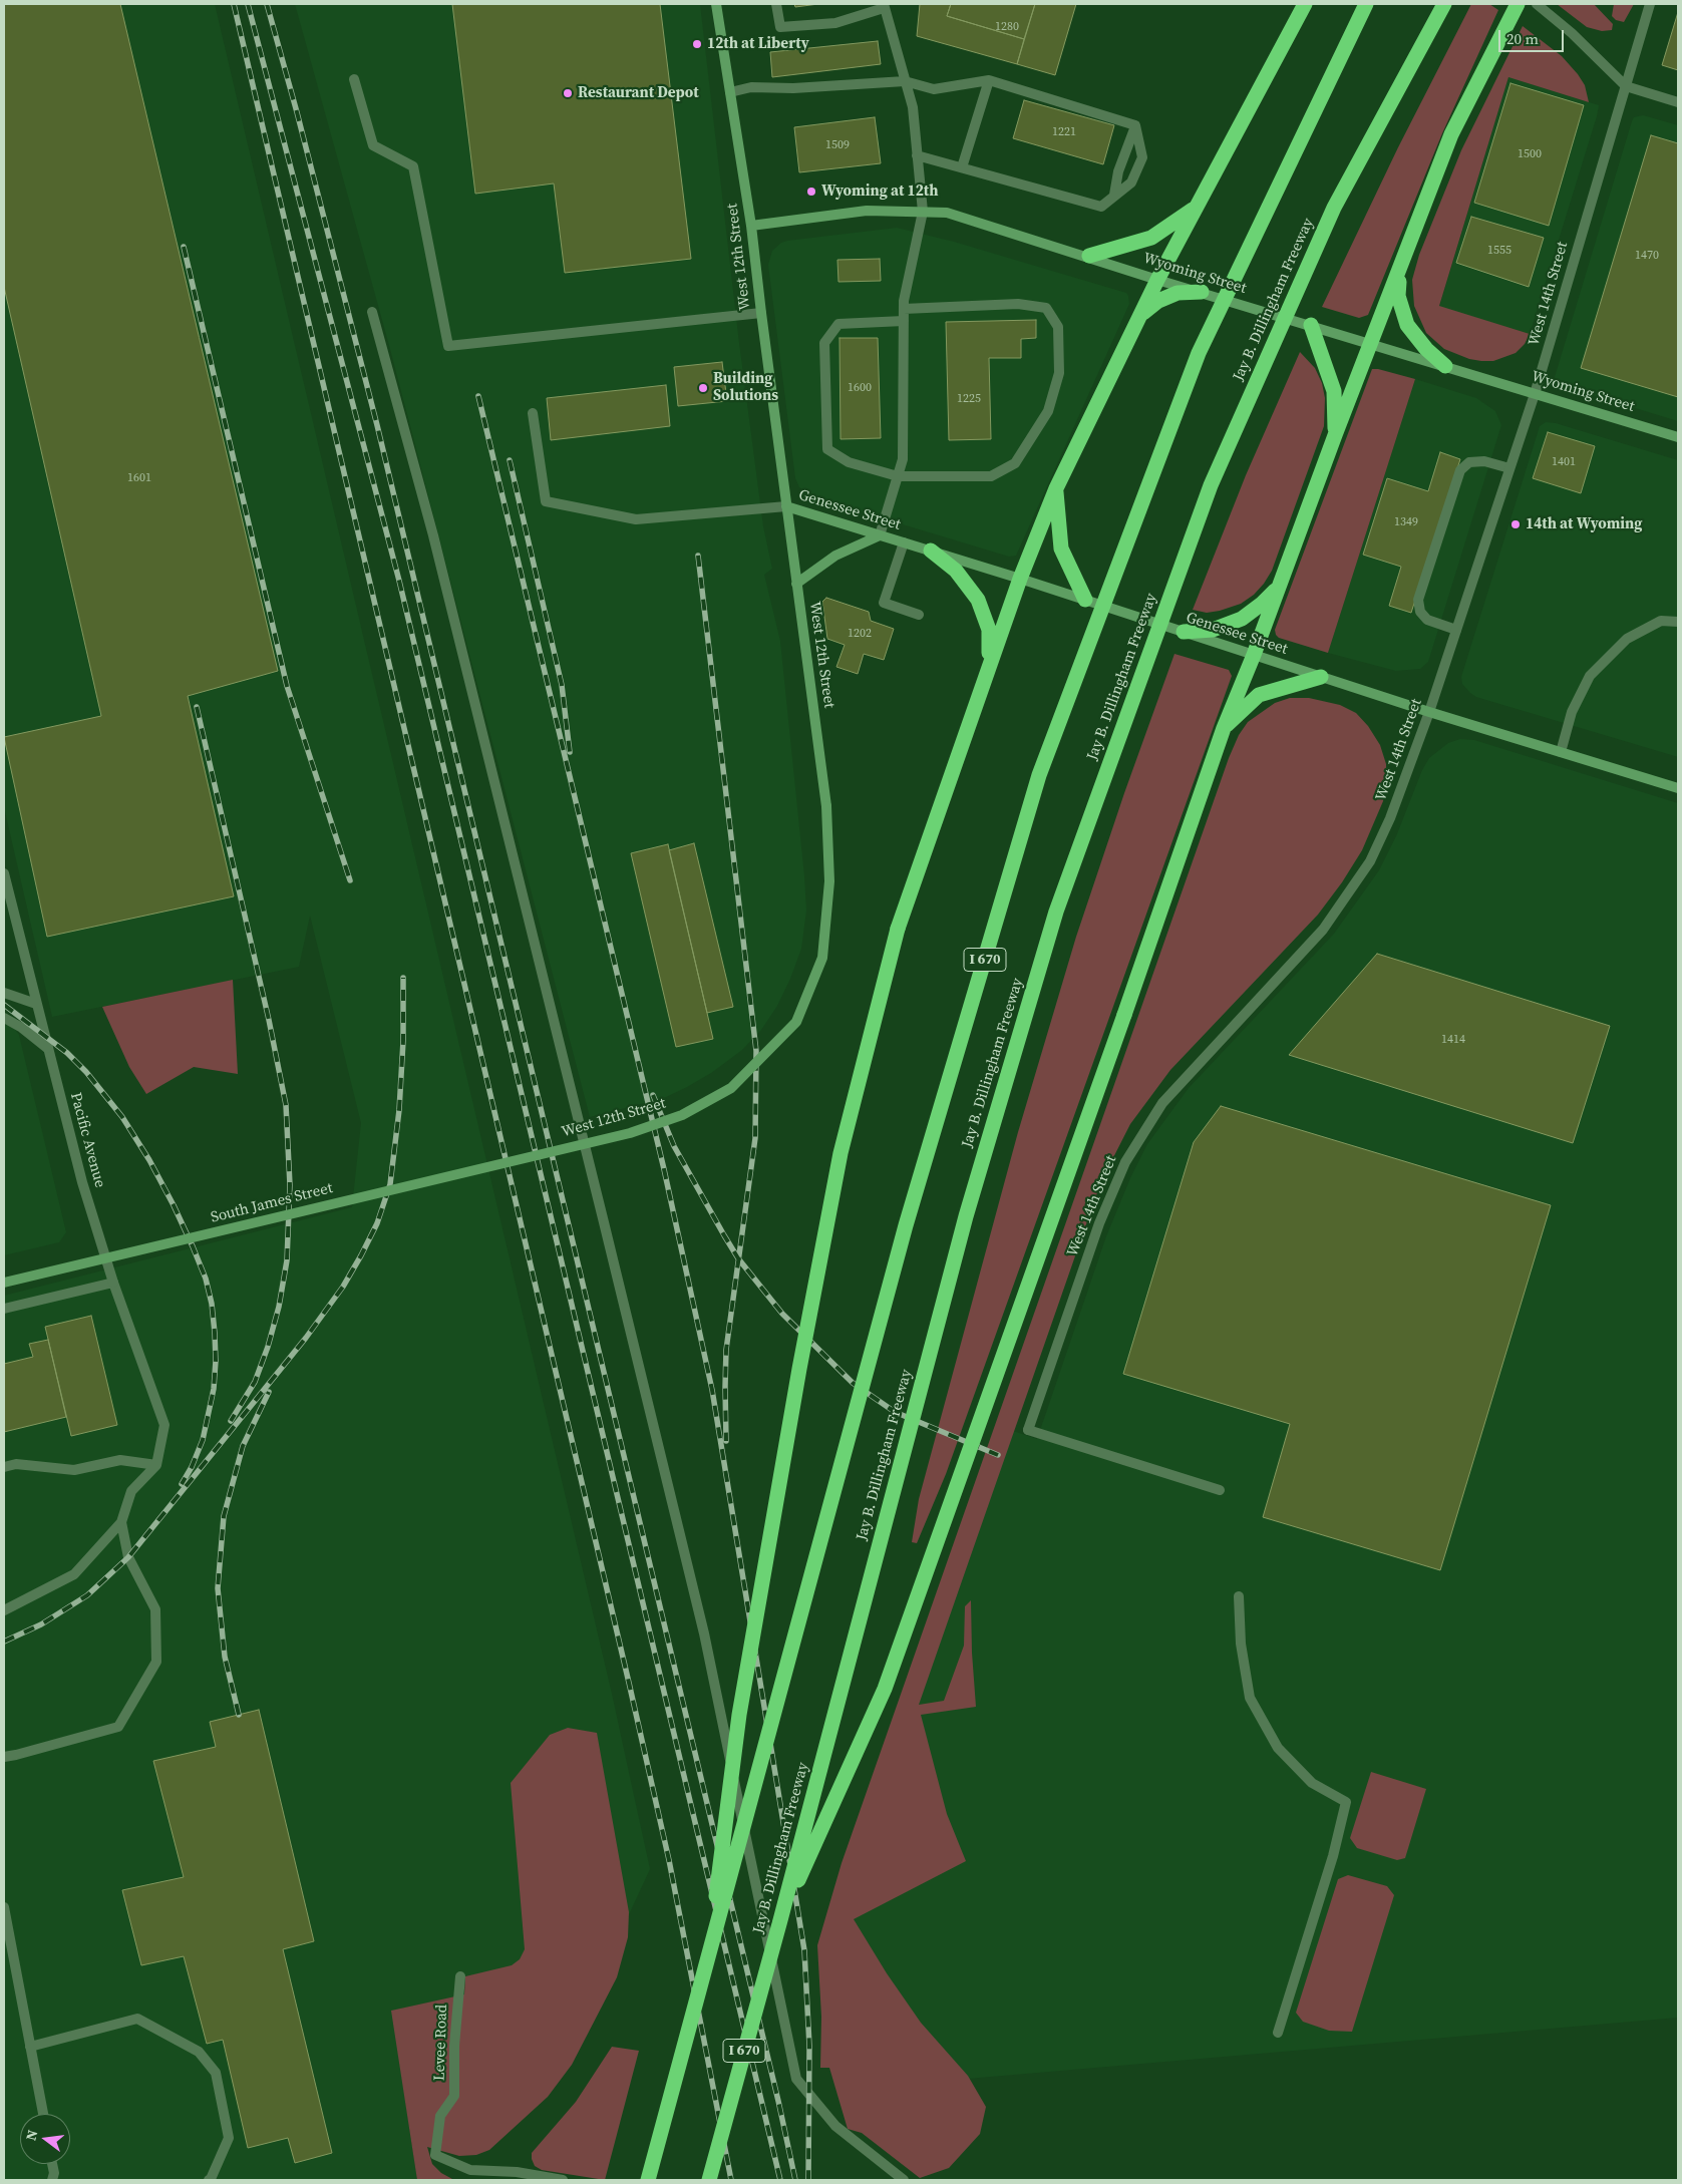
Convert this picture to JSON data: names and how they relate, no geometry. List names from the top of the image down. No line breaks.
{"streets":{"highway":["Jay B. Dillingham Freeway","I 670"],"main road":["West 12th Street","Wyoming Street","Genessee Street","South James Street"],"street":["West 14th Street","Pacific Avenue","Levee Road"]},"crossings":[["West 12th Street","Wyoming Street"],["West 12th Street","Genessee Street"],["West 12th Street","South James Street"],["Wyoming Street","West 14th Street"],["West 14th Street","Genessee Street"]],"places":["12th at Liberty","Restaurant Depot","Wyoming at 12th","Building Solutions","14th at Wyoming"],"house_numbers":["1280","1221","1509","1500","1555","1470","1600","1225","1401","1601","1349","1202","1414"],"scale_bar":"20 m","north":"left"}
